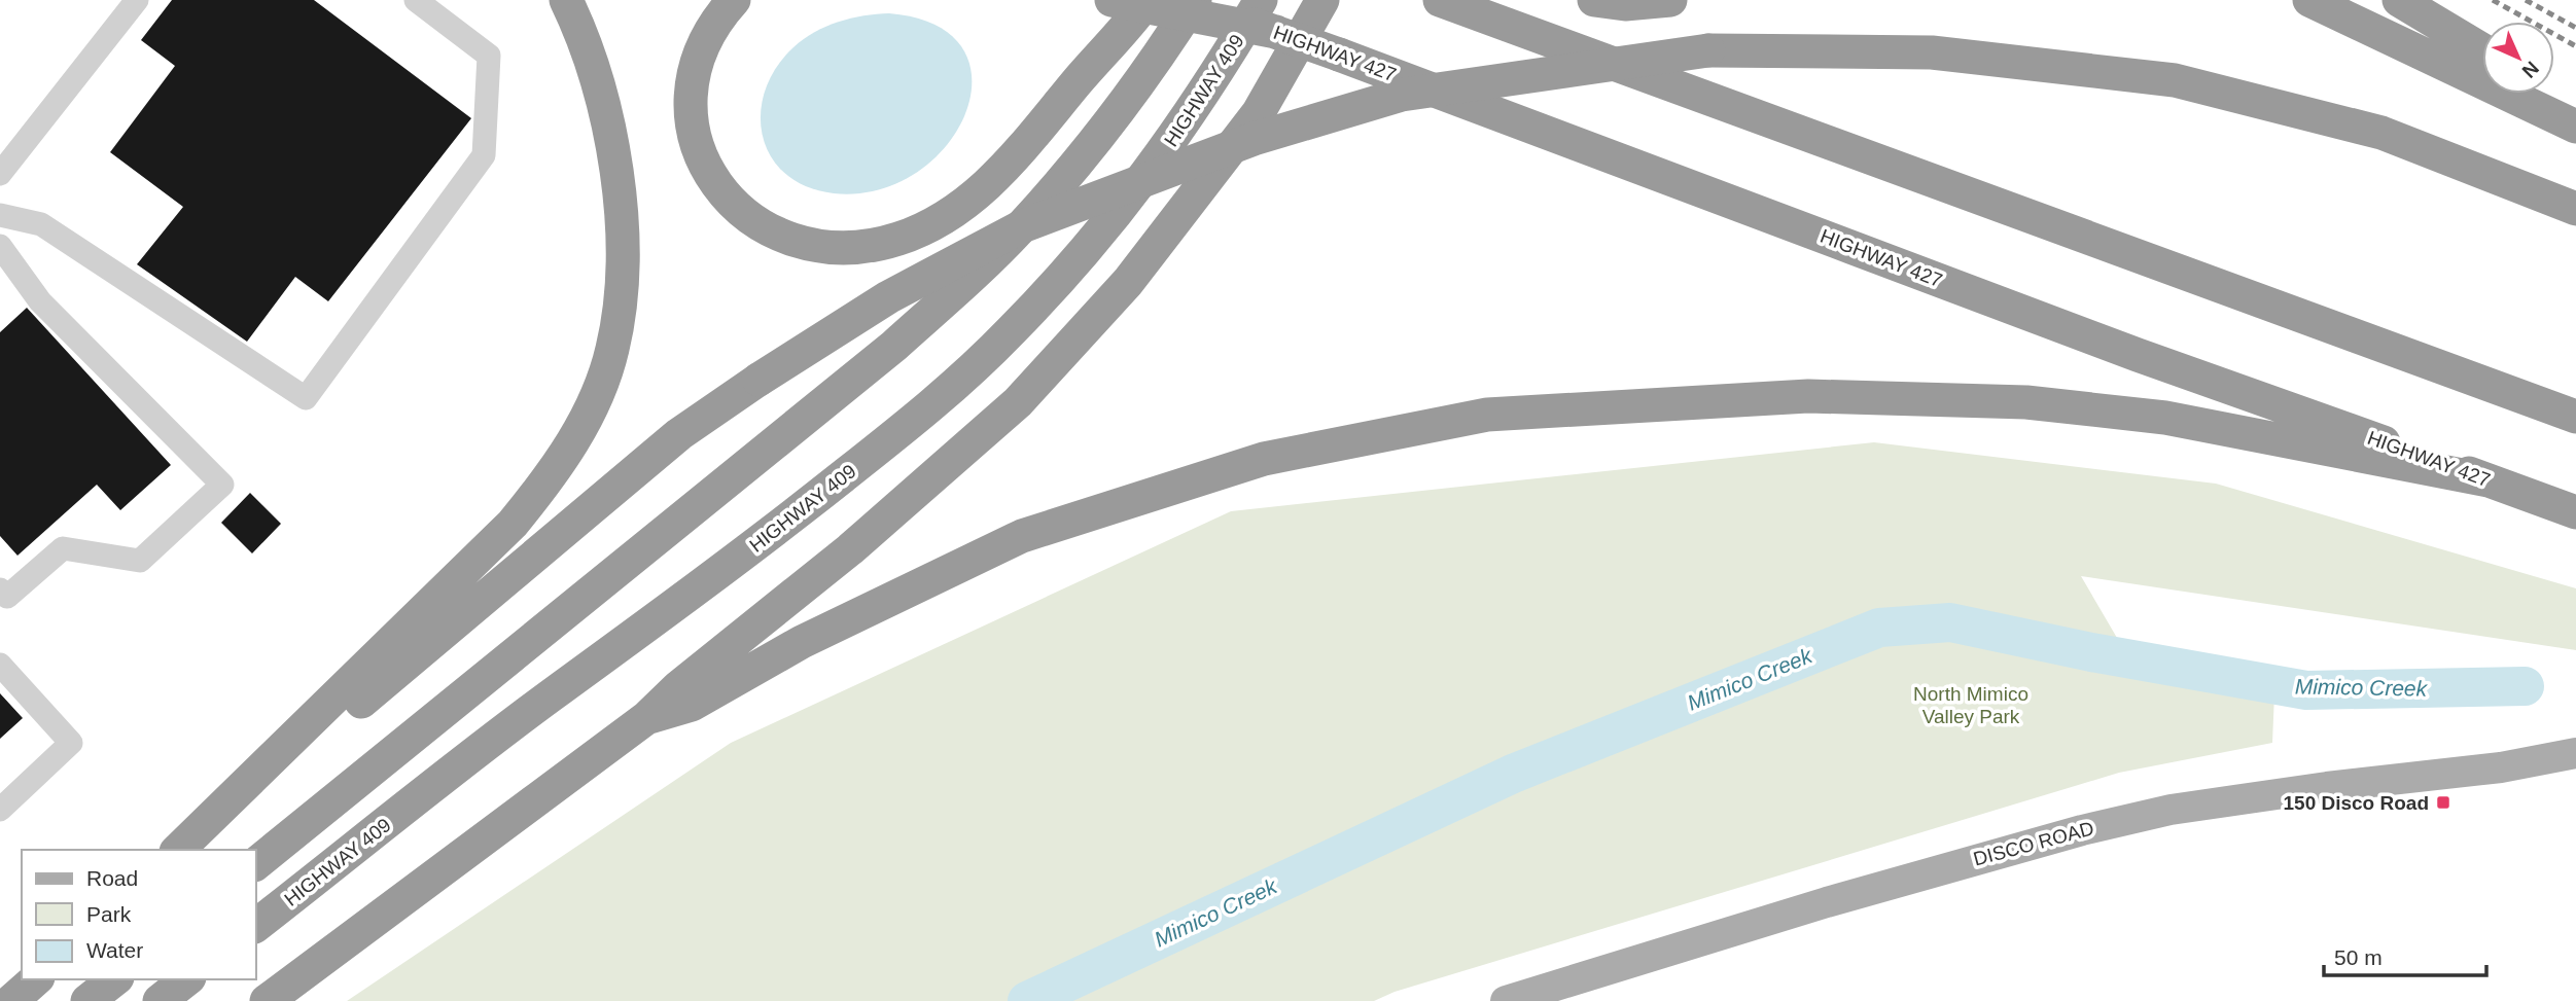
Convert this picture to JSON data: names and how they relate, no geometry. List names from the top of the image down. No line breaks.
{"streets":{"highway":["HIGHWAY 427","HIGHWAY 409"],"main road":["DISCO ROAD"]},"water":["Mimico Creek"],"parks":["North Mimico Valley Park"],"places":{"transit":["150 Disco Road"]},"legend":["Road","Park","Water"],"scale_bar":"50 m","north":"bottom right"}
